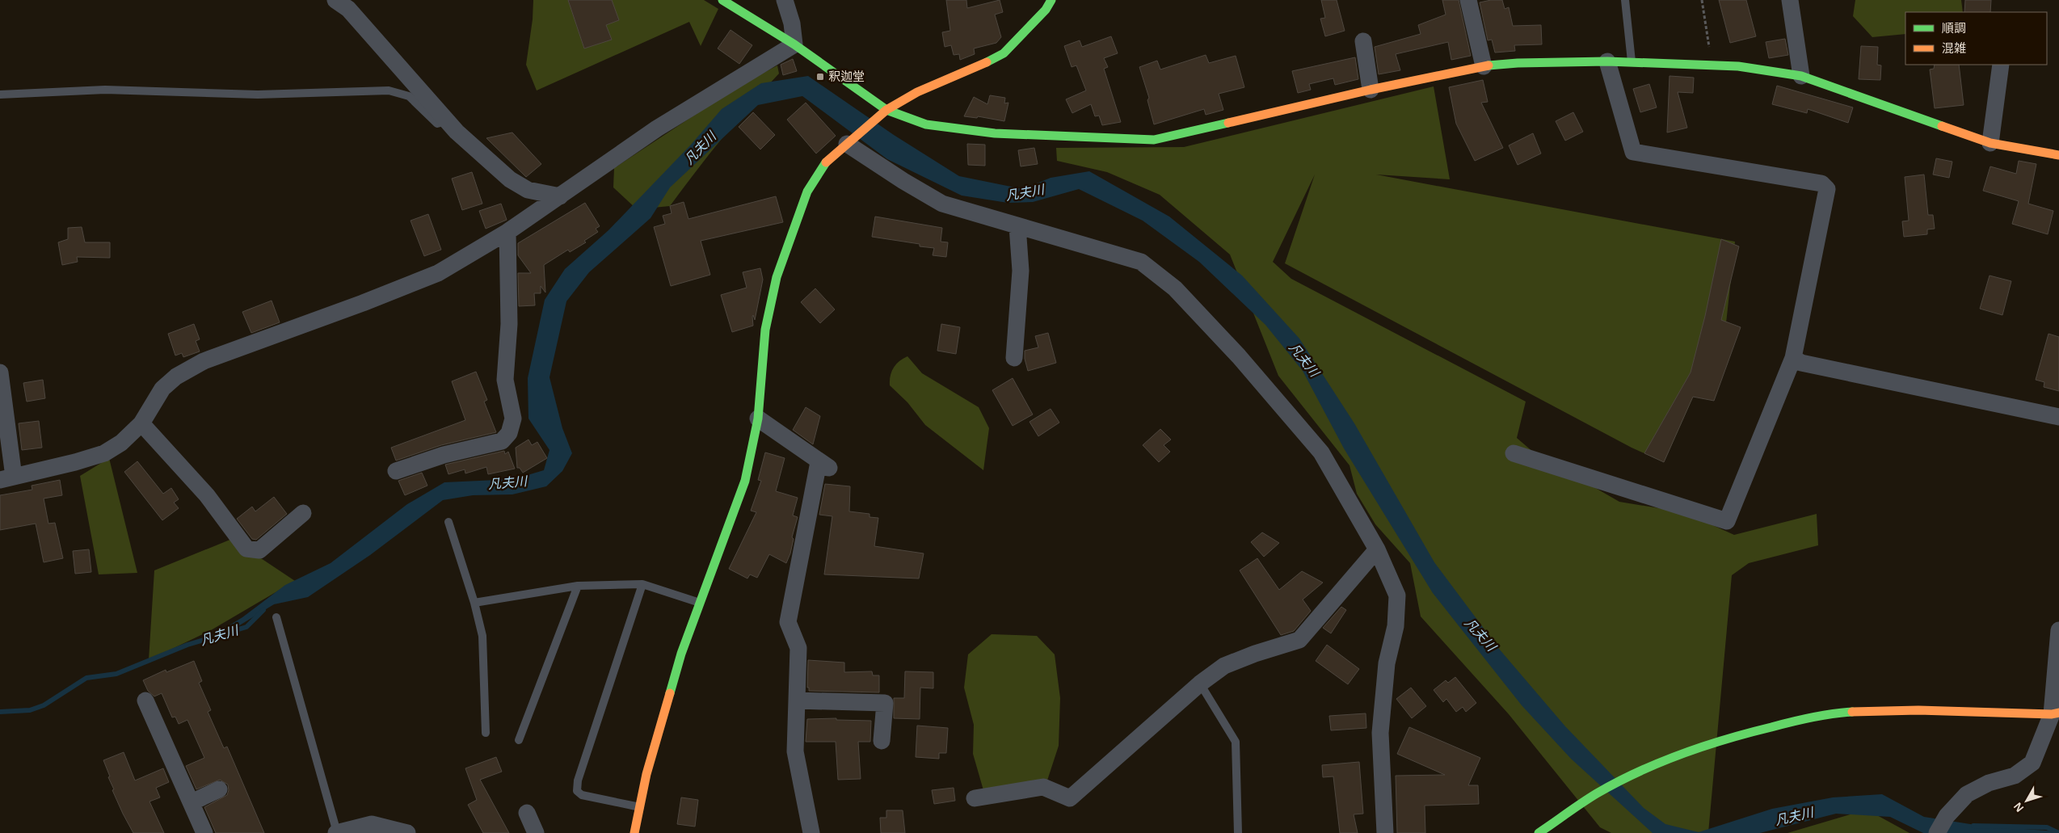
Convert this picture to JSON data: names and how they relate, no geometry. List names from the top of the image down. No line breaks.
{"water":["凡夫川"],"places":{"transit":["釈迦堂"]},"legend":["順調","混雑"],"north":"bottom left"}
